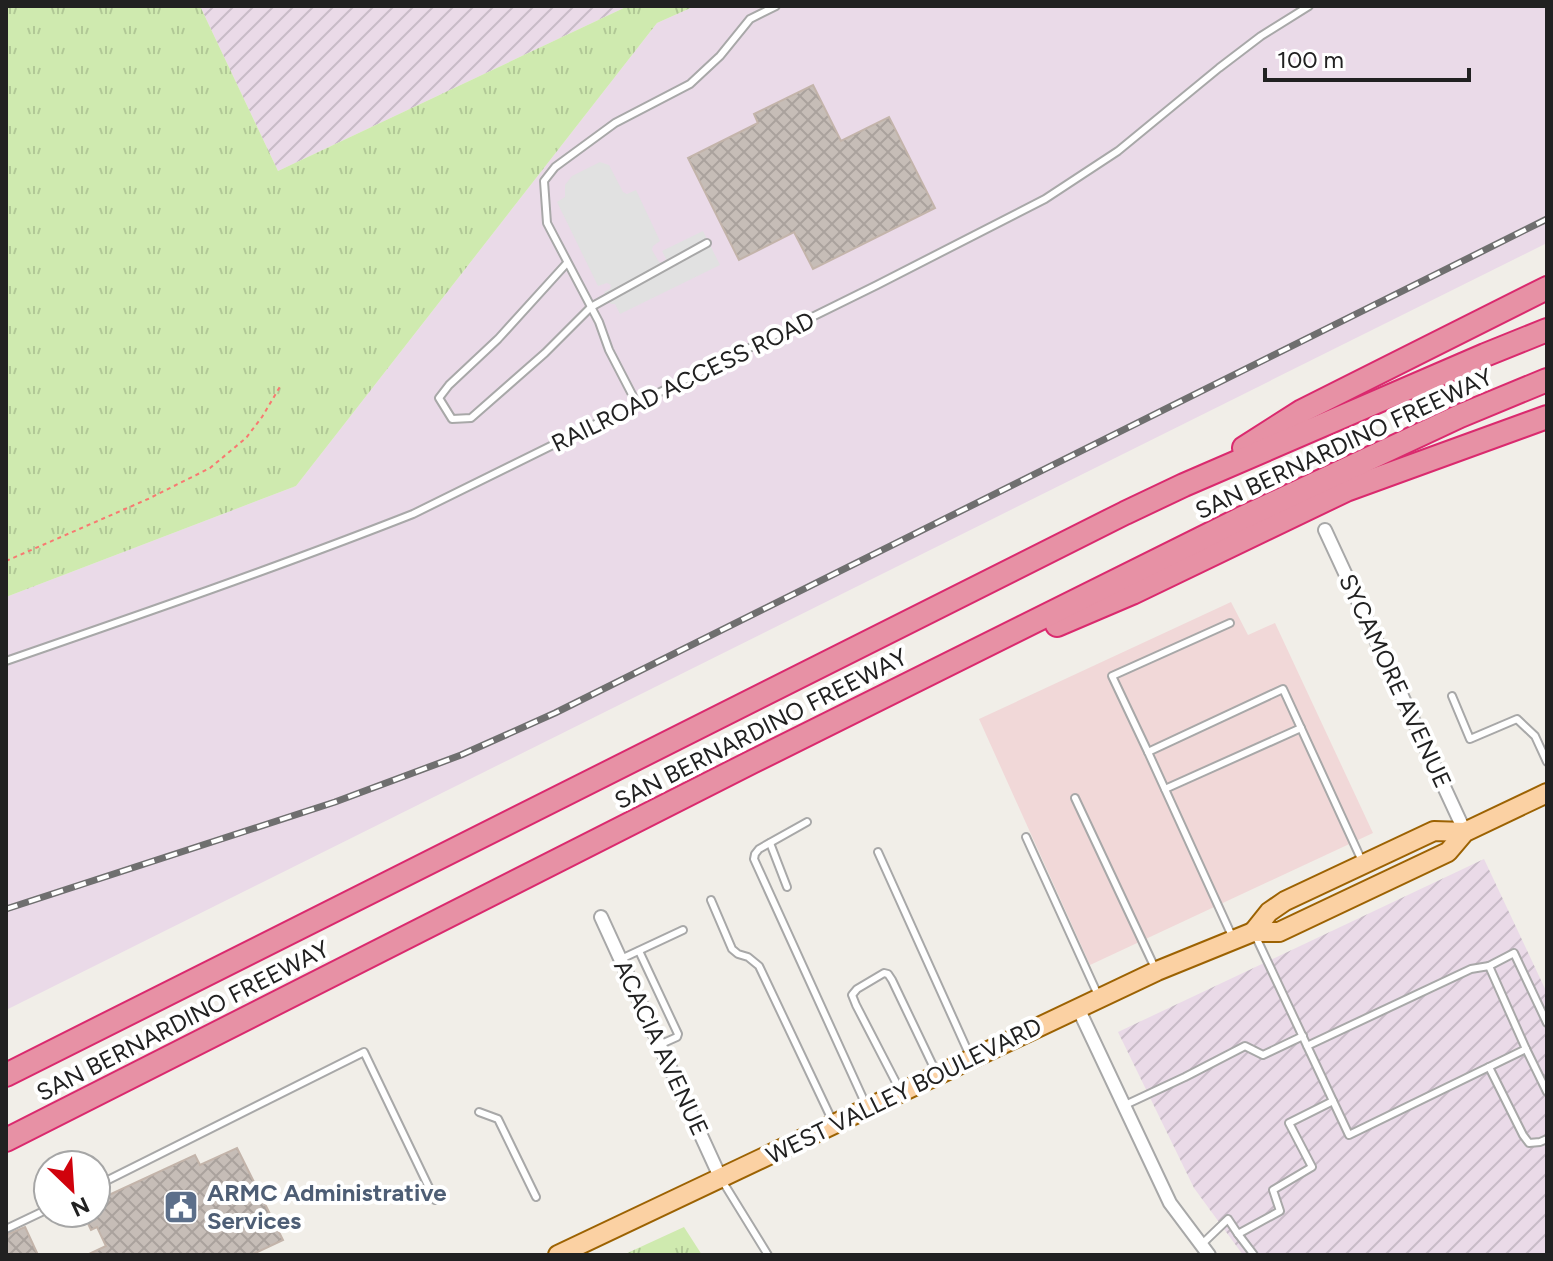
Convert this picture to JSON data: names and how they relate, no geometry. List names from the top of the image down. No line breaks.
{"streets":{"highway":["SAN BERNARDINO FREEWAY"],"main road":["WEST VALLEY BOULEVARD"],"street":["SYCAMORE AVENUE","ACACIA AVENUE"],"lane":["RAILROAD ACCESS ROAD"]},"crossings":[["SYCAMORE AVENUE","WEST VALLEY BOULEVARD"],["ACACIA AVENUE","WEST VALLEY BOULEVARD"]],"places":{"public building":["ARMC Administrative Services"]},"scale_bar":"100 m","north":"bottom right"}
